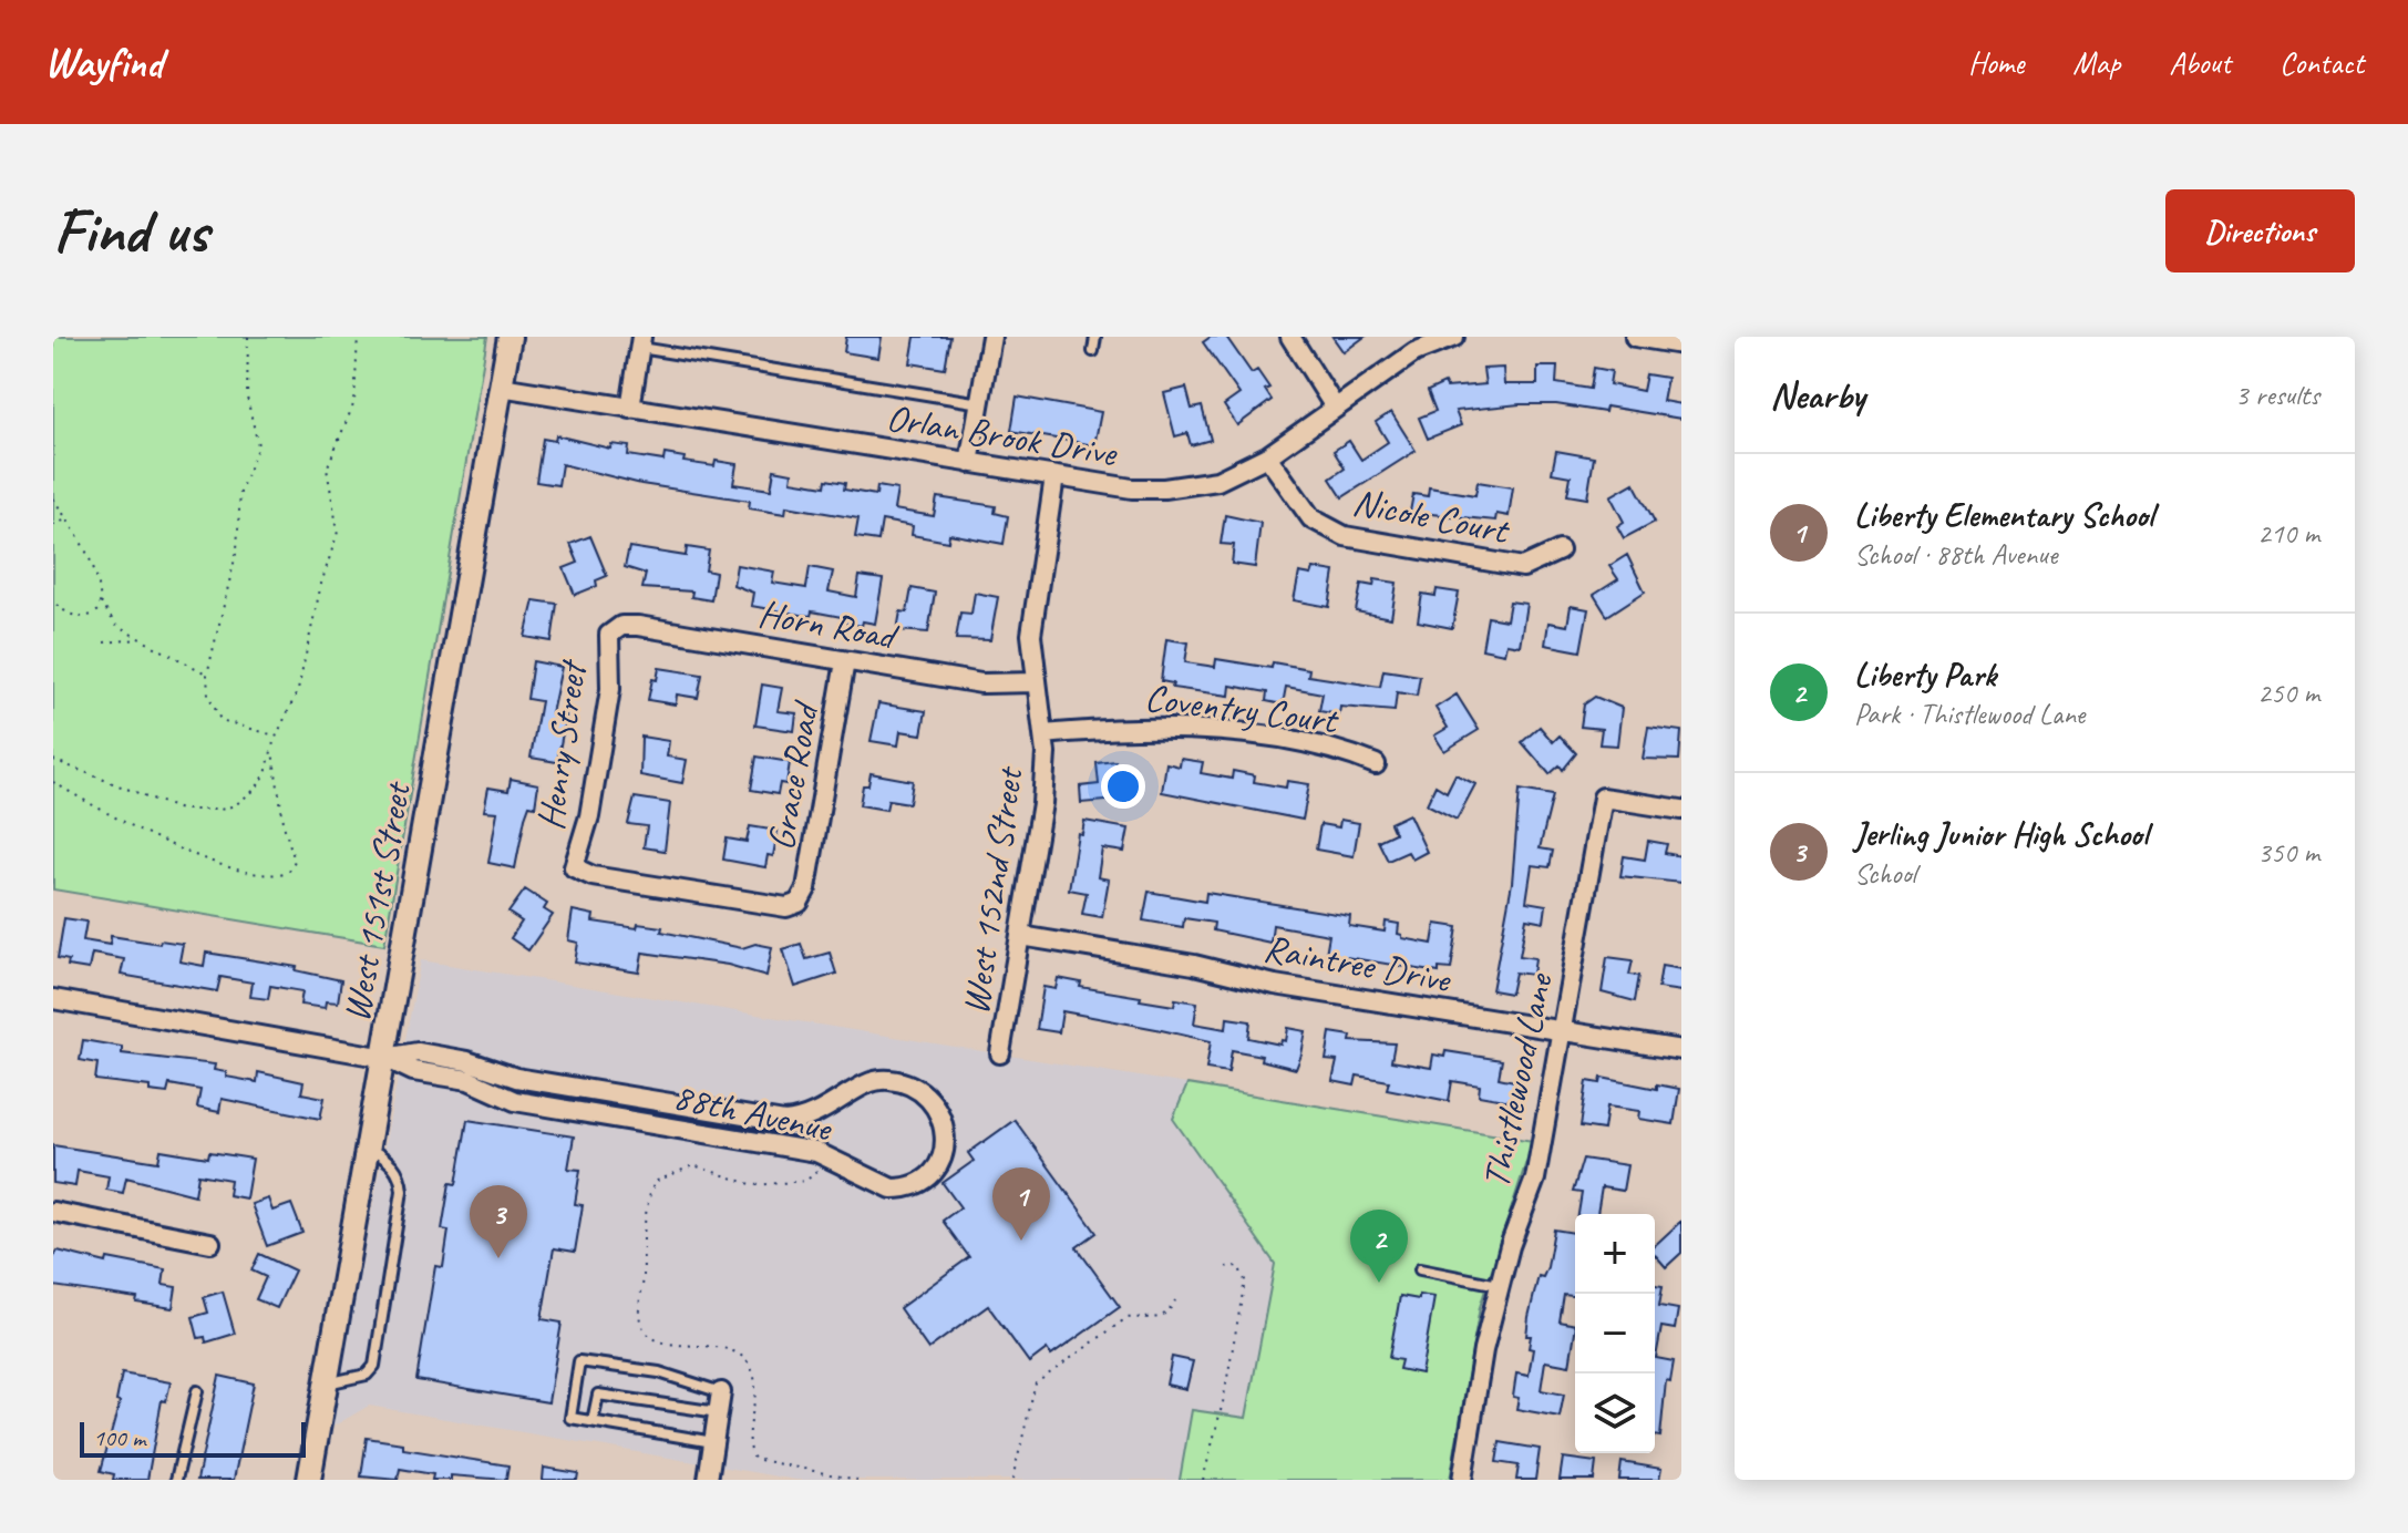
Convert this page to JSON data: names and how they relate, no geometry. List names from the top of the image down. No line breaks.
{"streets":{"street":["Orlan Brook Drive","Nicole Court","Horn Road","Coventry Court","Henry Street","Grace Road","West 152nd Street","West 151st Street","Raintree Drive","Thistlewood Lane","88th Avenue"]},"crossings":[["Orlan Brook Drive","Nicole Court"],["Orlan Brook Drive","West 152nd Street"],["Orlan Brook Drive","West 151st Street"],["Horn Road","Henry Street"],["Horn Road","Grace Road"],["Horn Road","West 152nd Street"],["Coventry Court","West 152nd Street"],["Henry Street","Grace Road"],["West 152nd Street","Raintree Drive"],["West 151st Street","88th Avenue"],["Raintree Drive","Thistlewood Lane"]],"scale_bar":"100 m","page":{"header":"Wayfind","nav":["Home","Map","About","Contact"],"buttons":"Directions","title":"Find us","heading":["Nearby","3 results"],"list":[{"mark":"1","name":"Liberty Elementary School","note":"School · 88th Avenue","value":"210 m"},{"mark":"2","name":"Liberty Park","note":"Park · Thistlewood Lane","value":"250 m"},{"mark":"3","name":"Jerling Junior High School","note":"School","value":"350 m"}],"pins":["1","3","2"],"map_buttons":["+","−"],"scale":"100 m"}}
